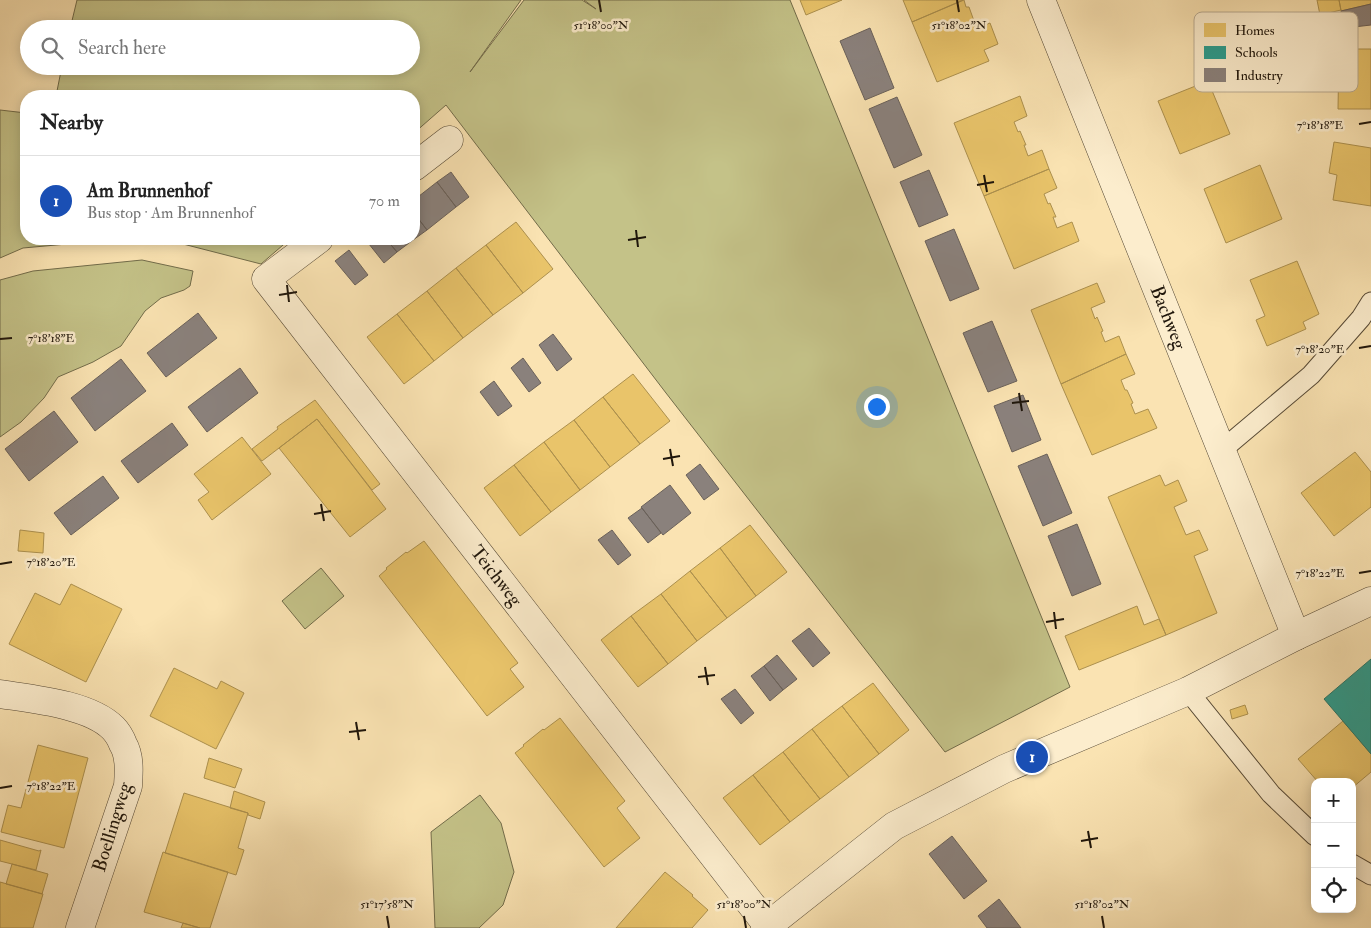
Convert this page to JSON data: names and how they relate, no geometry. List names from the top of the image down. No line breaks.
{"streets":{"street":["Bachweg","Teichweg","Boellingweg"]},"legend":["Homes","Schools","Industry"],"page":{"search":"Search here","heading":"Nearby","list":[{"mark":"1","name":"Am Brunnenhof","note":"Bus stop · Am Brunnenhof","value":"70 m"}],"pins":"1","map_buttons":["+","−"]},"coordinates":["51°18'00\"N","51°18'02\"N","7°18'18\"E","7°18'20\"E","7°18'22\"E","51°17'58\"N"]}
